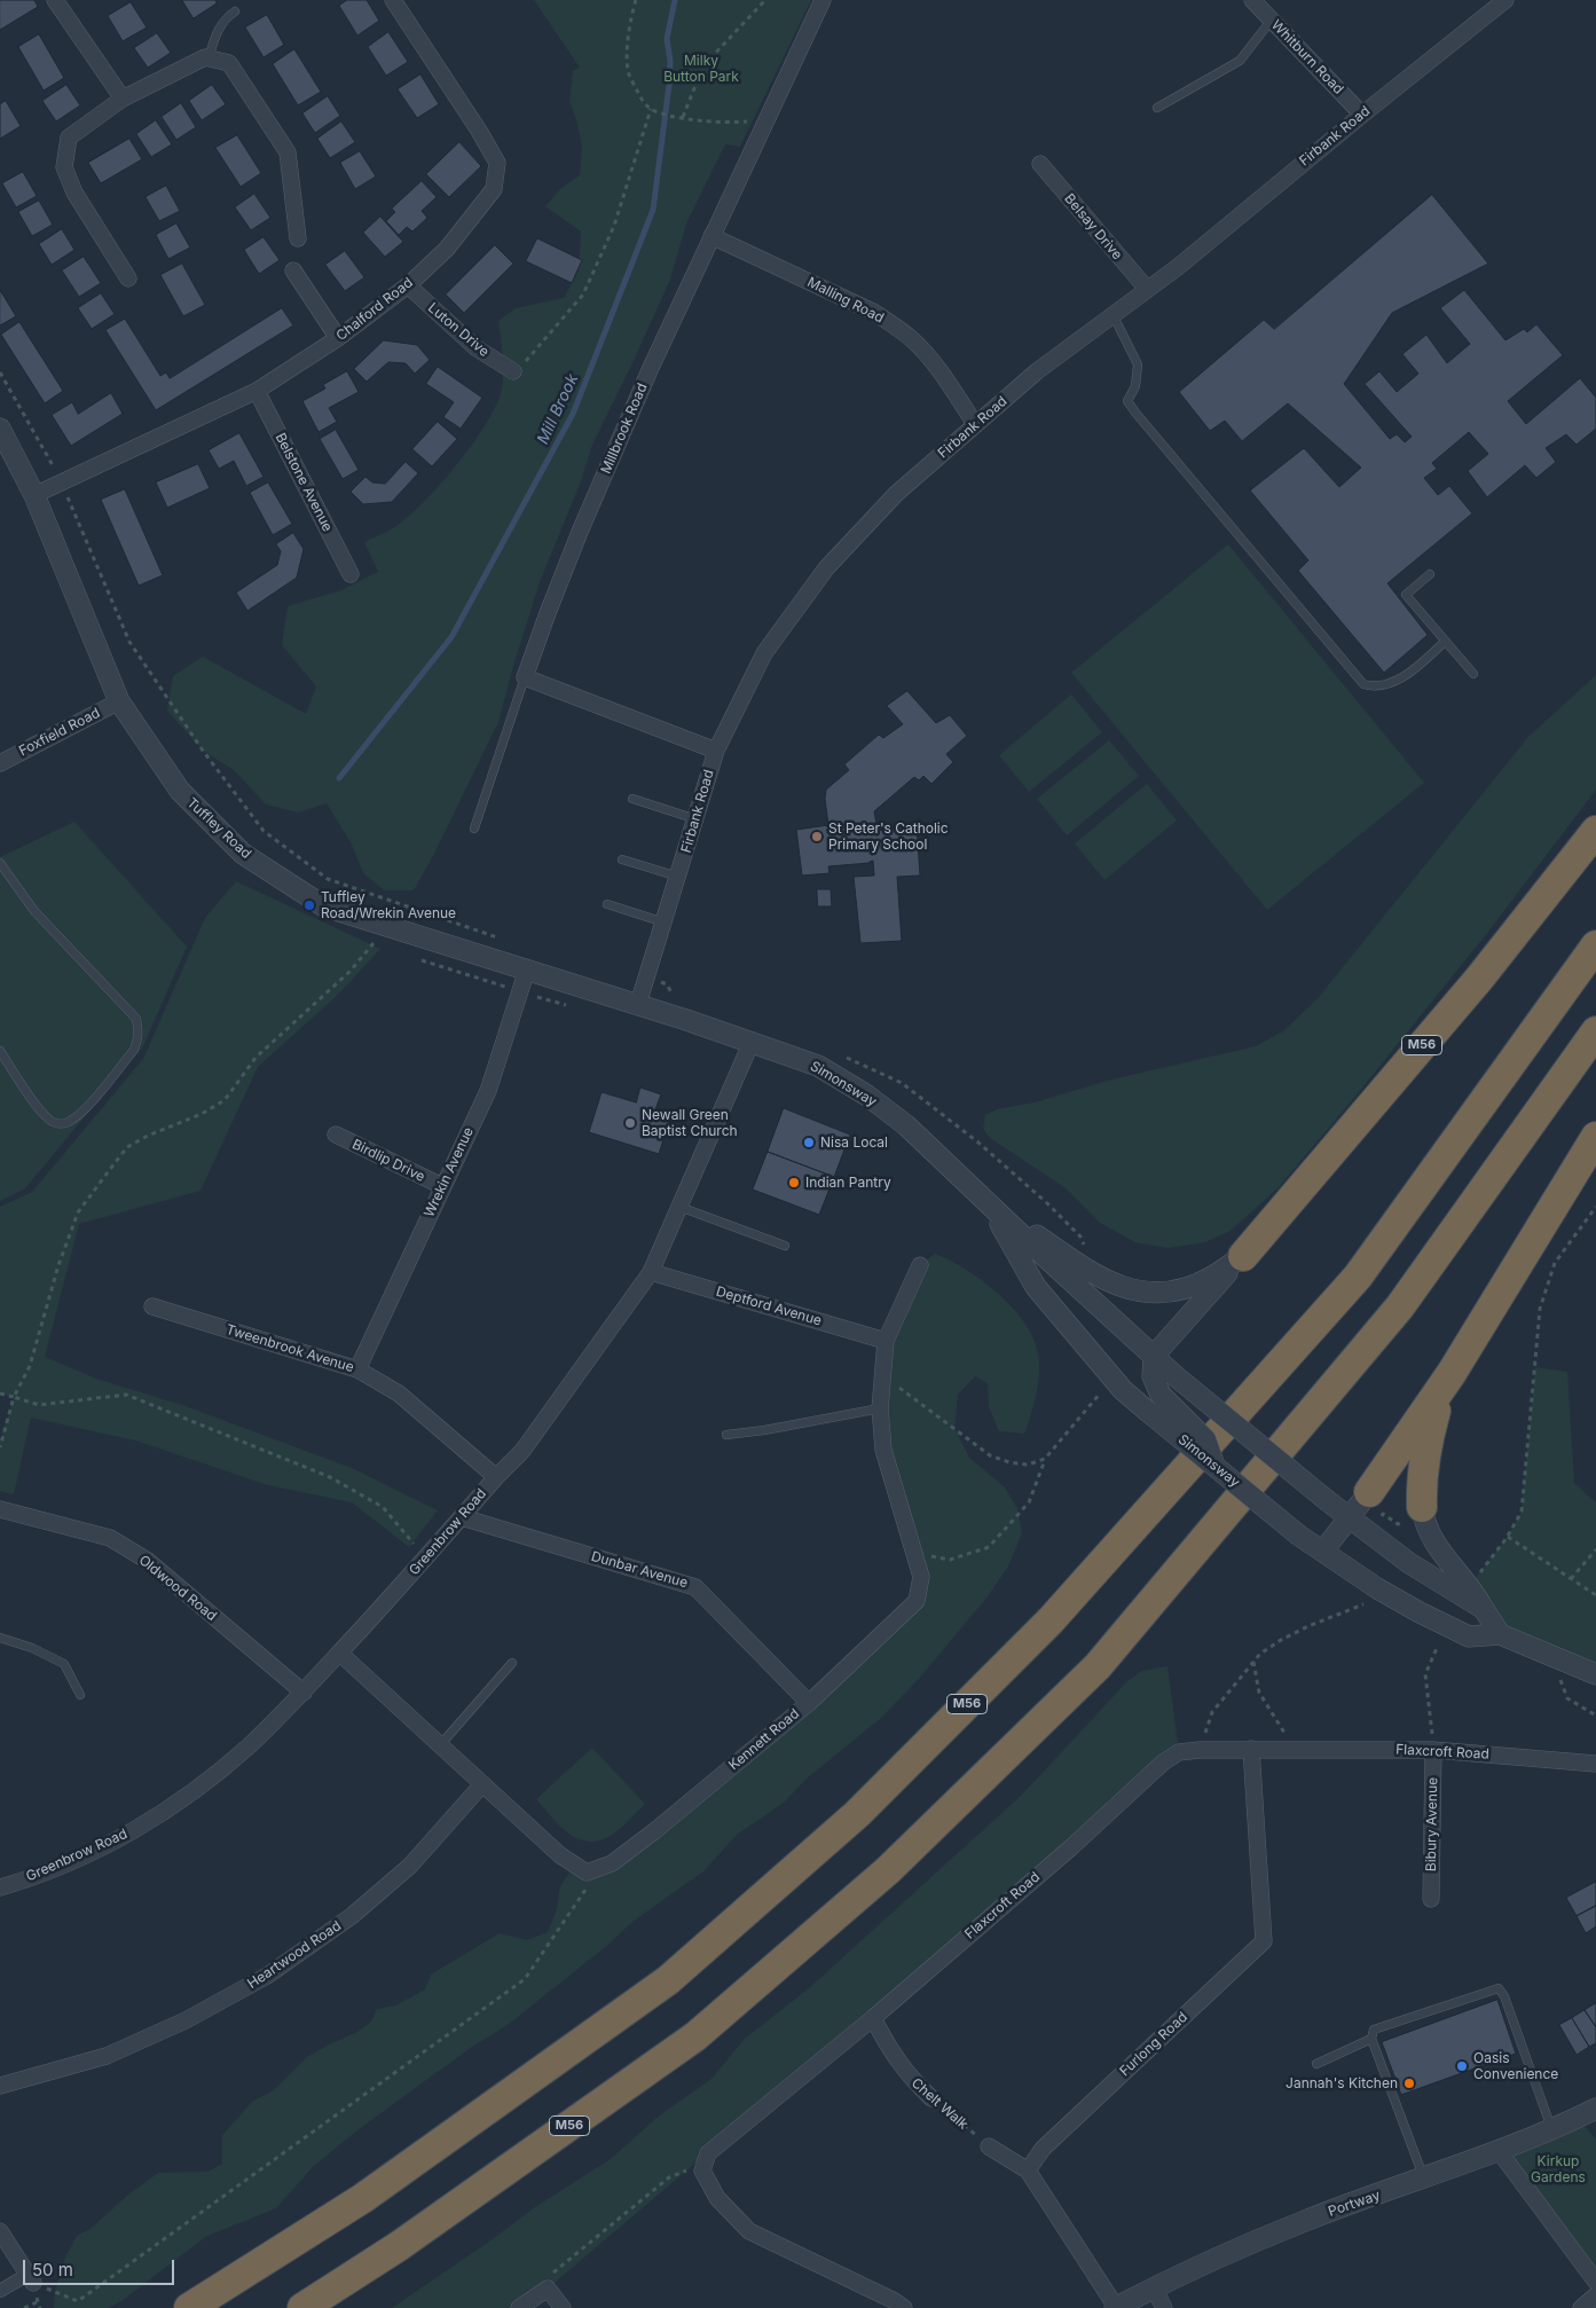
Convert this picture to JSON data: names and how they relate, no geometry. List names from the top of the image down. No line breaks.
{"streets":{"highway":["M56"],"street":["Whitburn Road","Firbank Road","Belsay Drive","Malling Road","Chalford Road","Luton Drive","Millbrook Road","Belstone Avenue","Foxfield Road","Tuffley Road","Simonsway","Birdlip Drive","Wrekin Avenue","Deptford Avenue","Tweenbrook Avenue","Greenbrow Road","Dunbar Avenue","Oldwood Road","Kennett Road","Flaxcroft Road","Bibury Avenue","Heartwood Road","Furlong Road","Chelt Walk","Portway"]},"crossings":[["Whitburn Road","Firbank Road"],["Firbank Road","Belsay Drive"],["Firbank Road","Malling Road"],["Firbank Road","Tuffley Road"],["Firbank Road","Simonsway"],["Malling Road","Millbrook Road"],["Chalford Road","Luton Drive"],["Chalford Road","Belstone Avenue"],["Chalford Road","Tuffley Road"],["Foxfield Road","Tuffley Road"],["Tuffley Road","Simonsway"],["Tuffley Road","Wrekin Avenue"],["Simonsway","Greenbrow Road"],["Birdlip Drive","Wrekin Avenue"],["Wrekin Avenue","Tweenbrook Avenue"],["Deptford Avenue","Greenbrow Road"],["Deptford Avenue","Kennett Road"],["Tweenbrook Avenue","Greenbrow Road"],["Greenbrow Road","Dunbar Avenue"],["Greenbrow Road","Oldwood Road"],["Dunbar Avenue","Kennett Road"],["Flaxcroft Road","Bibury Avenue"],["Flaxcroft Road","Furlong Road"],["Flaxcroft Road","Chelt Walk"]],"water":["Mill Brook"],"parks":["Milky Button Park","Kirkup Gardens"],"places":["St Peter's Catholic Primary School","Tuffley Road/Wrekin Avenue","Newall Green Baptist Church","Nisa Local","Indian Pantry","Oasis Convenience","Jannah's Kitchen"],"scale_bar":"50 m"}
